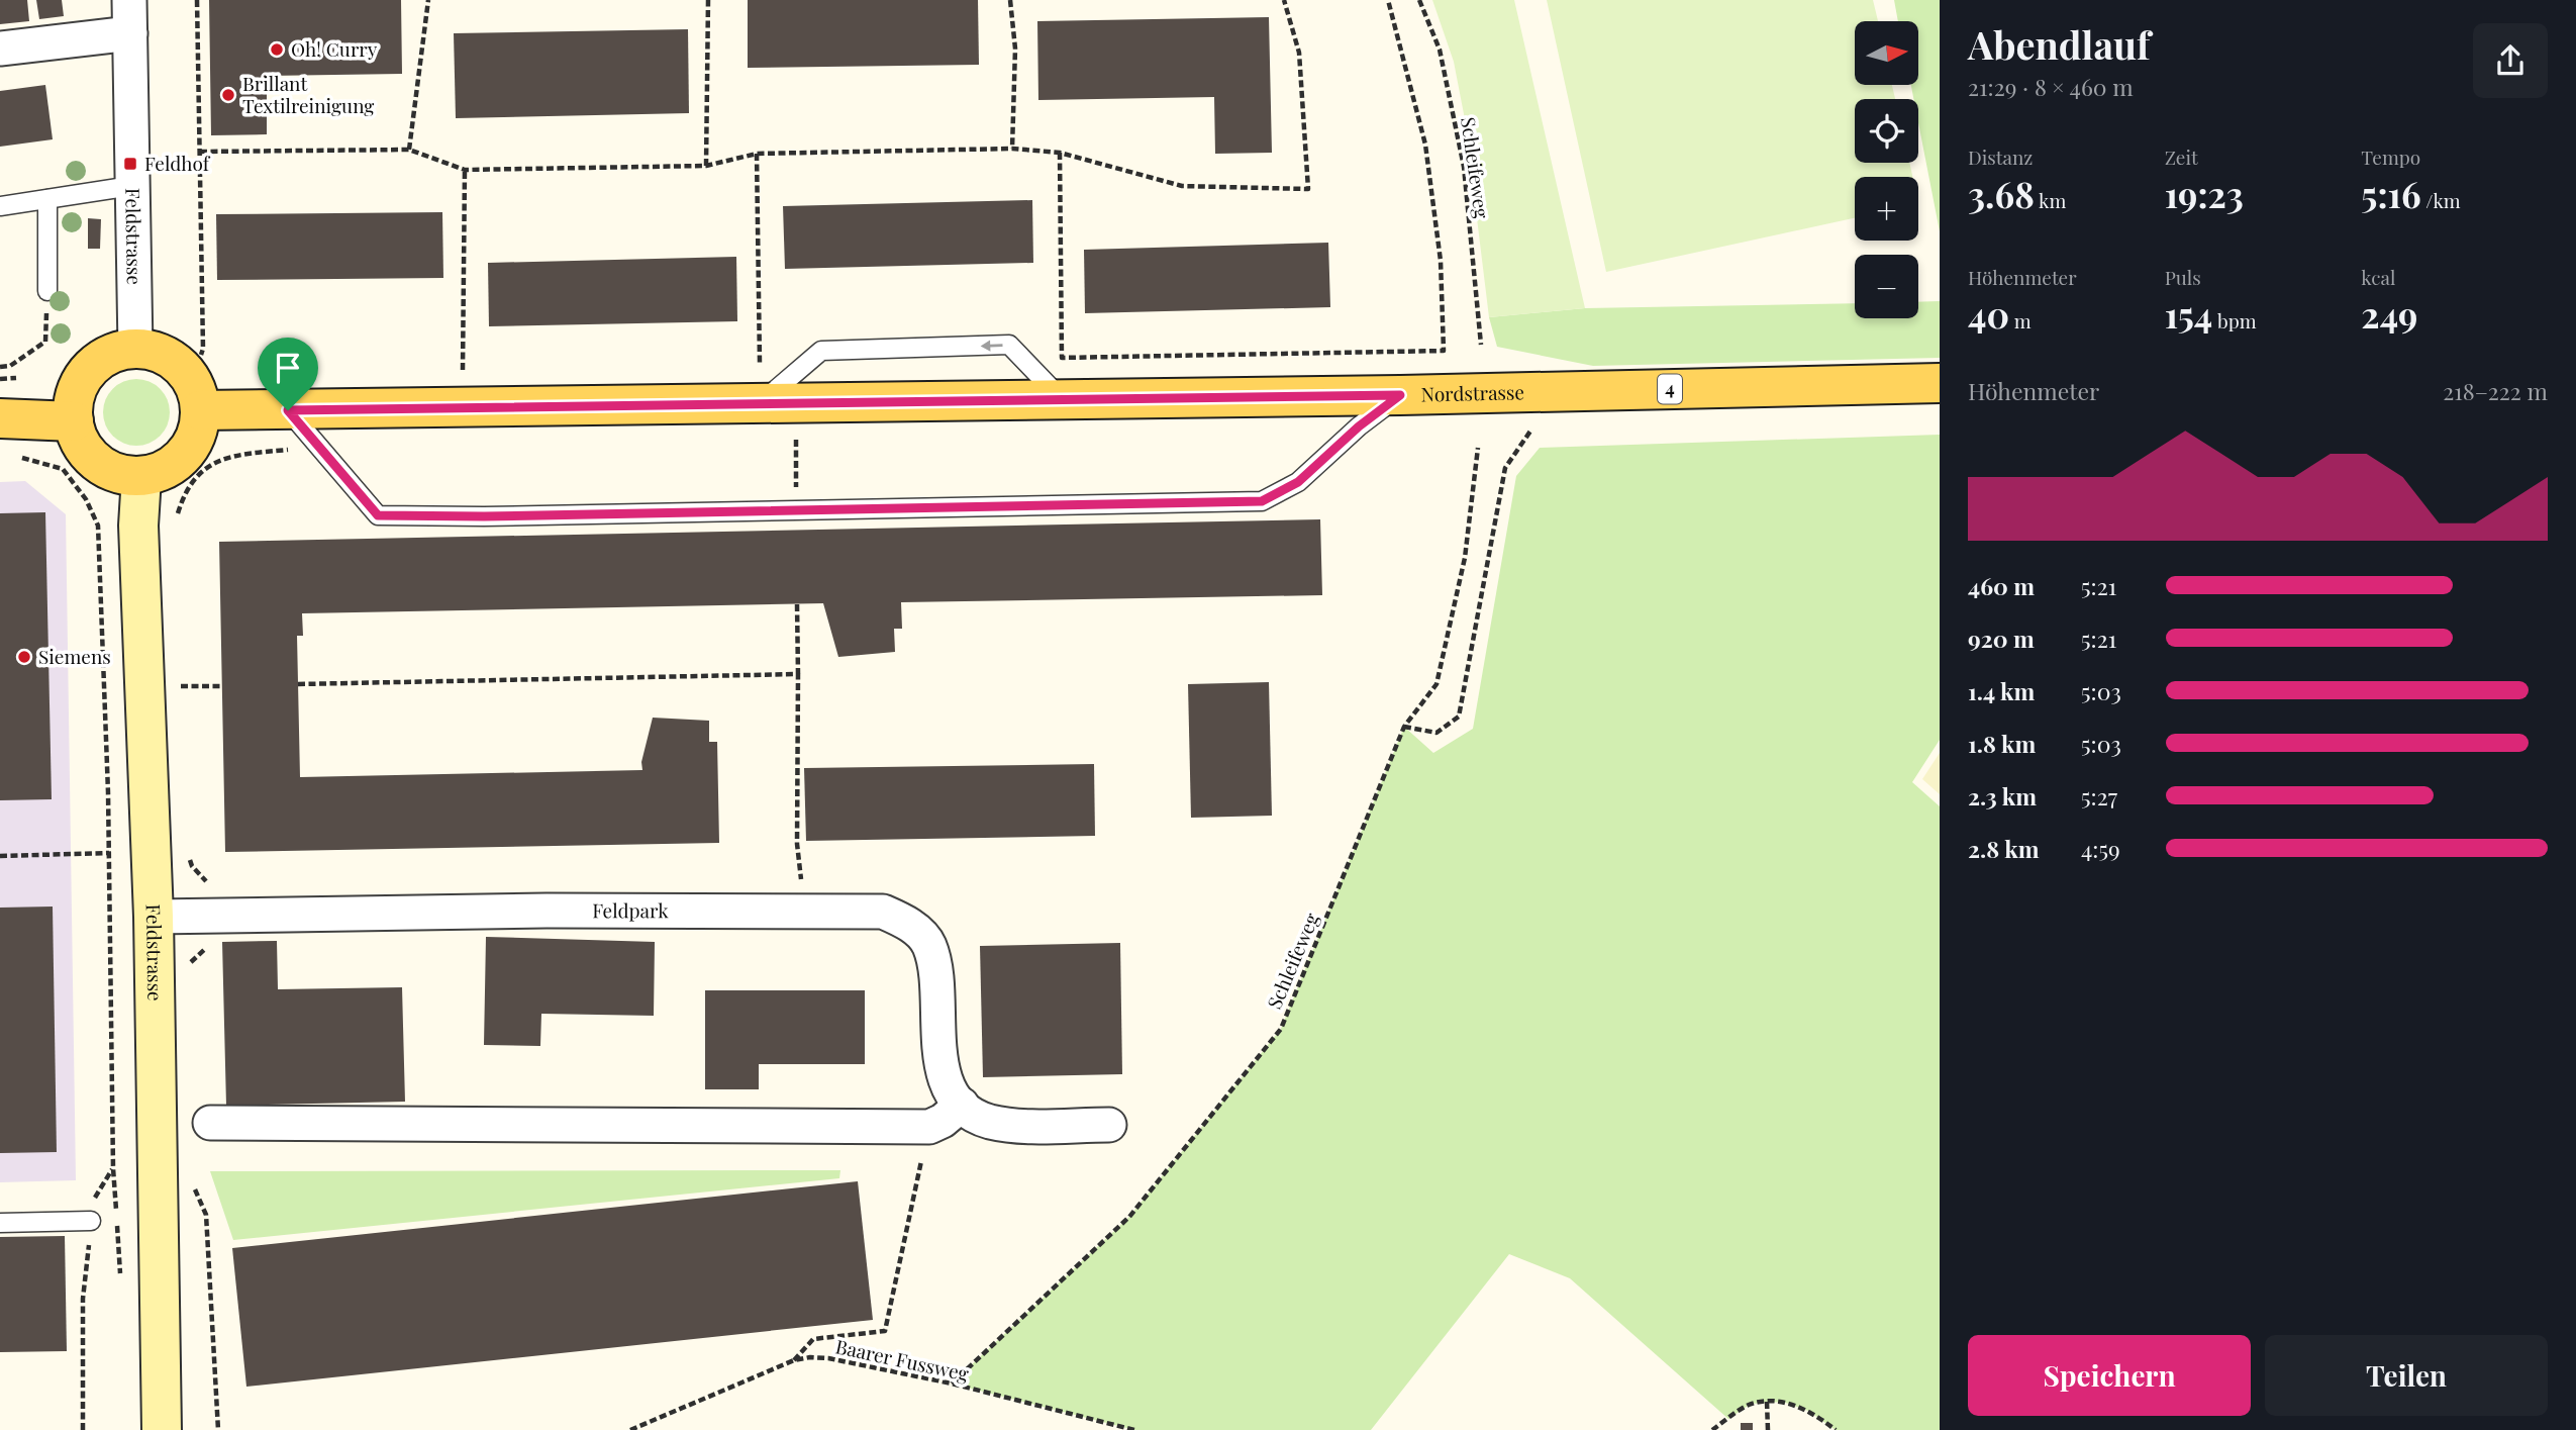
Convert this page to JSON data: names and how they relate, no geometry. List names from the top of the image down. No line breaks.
{"streets":{"main road":["4","Nordstrasse"],"street":["Feldstrasse","Feldpark"],"path":["Schleifeweg","Baarer Fussweg"]},"crossings":[["Schleifeweg","Baarer Fussweg"],["Feldstrasse","Nordstrasse"],["Feldstrasse","Feldpark"]],"places":{"other":["Oh! Curry","Brillant Textilreinigung","Siemens"],"transit":["Feldhof"]},"north":"right","page":{"heading":["Abendlauf","21:29 · 8 × 460 m"],"map_buttons":["+","−"],"stats":[["Distanz","3.68 km"],["Zeit","19:23"],["Tempo","5:16 /km"],["Höhenmeter","40 m"],["Puls","154 bpm"],["kcal","249"]],"chart":["Höhenmeter","218–222 m"],"list":[{"name":"460 m","note":"5:21"},{"name":"920 m","note":"5:21"},{"name":"1.4 km","note":"5:03"},{"name":"1.8 km","note":"5:03"},{"name":"2.3 km","note":"5:27"},{"name":"2.8 km","note":"4:59"}],"buttons":["Speichern","Teilen"]}}
